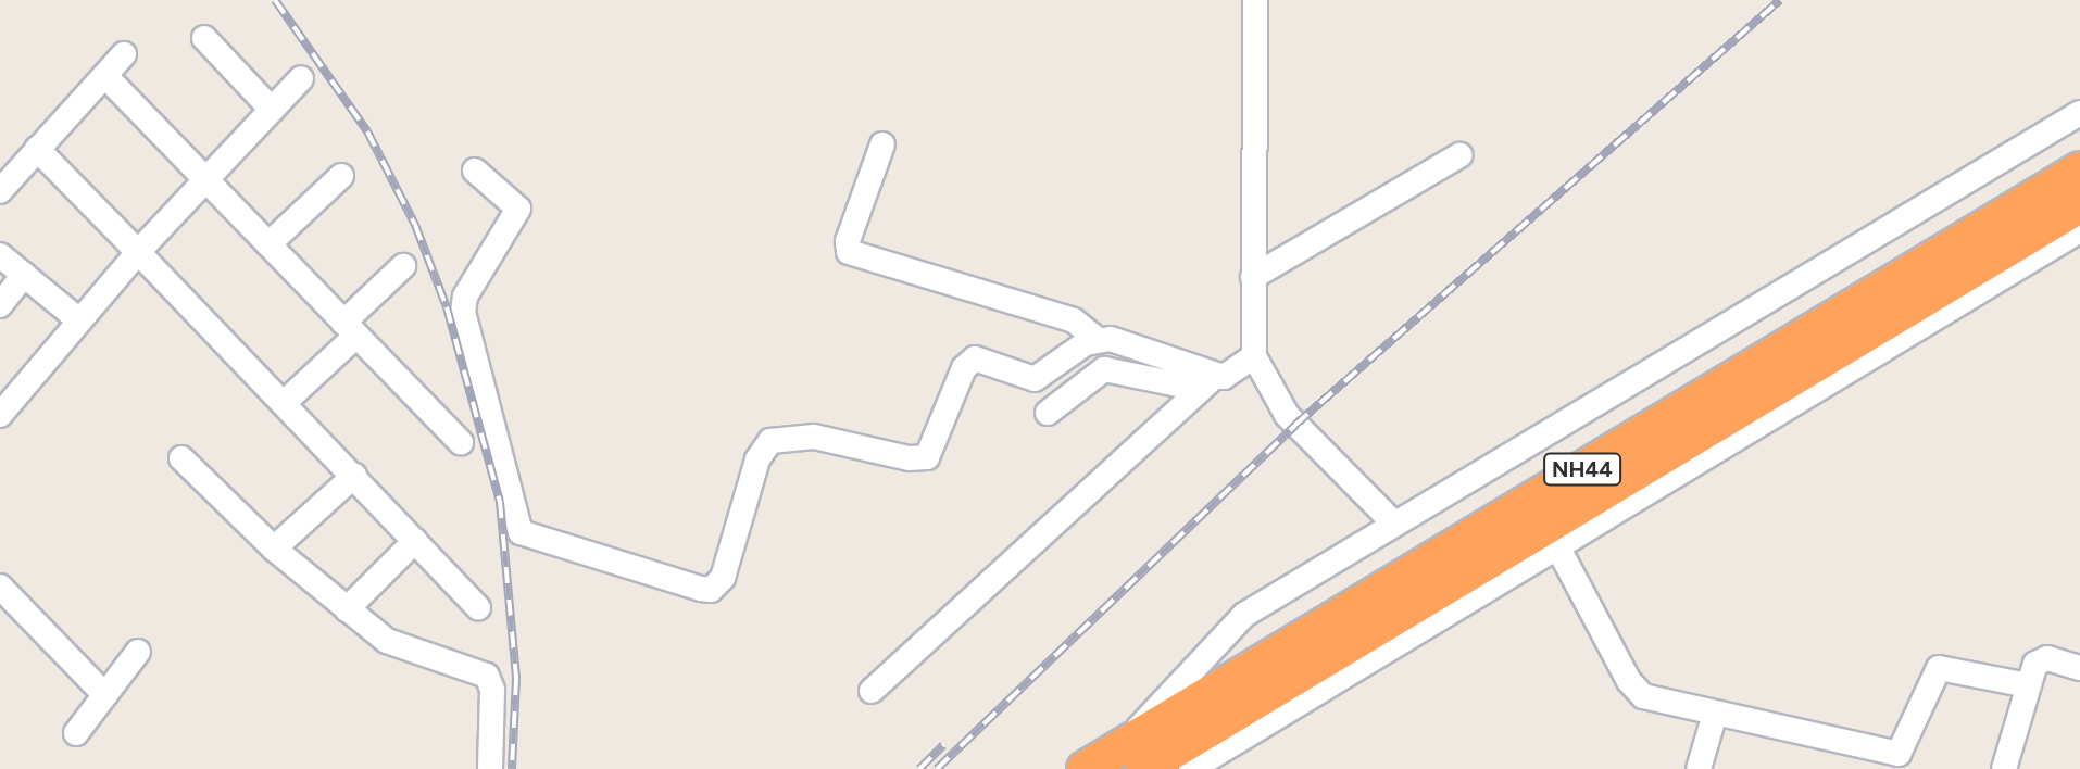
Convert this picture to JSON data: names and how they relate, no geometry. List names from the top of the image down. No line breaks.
{"streets":{"highway":["NH44"]}}
